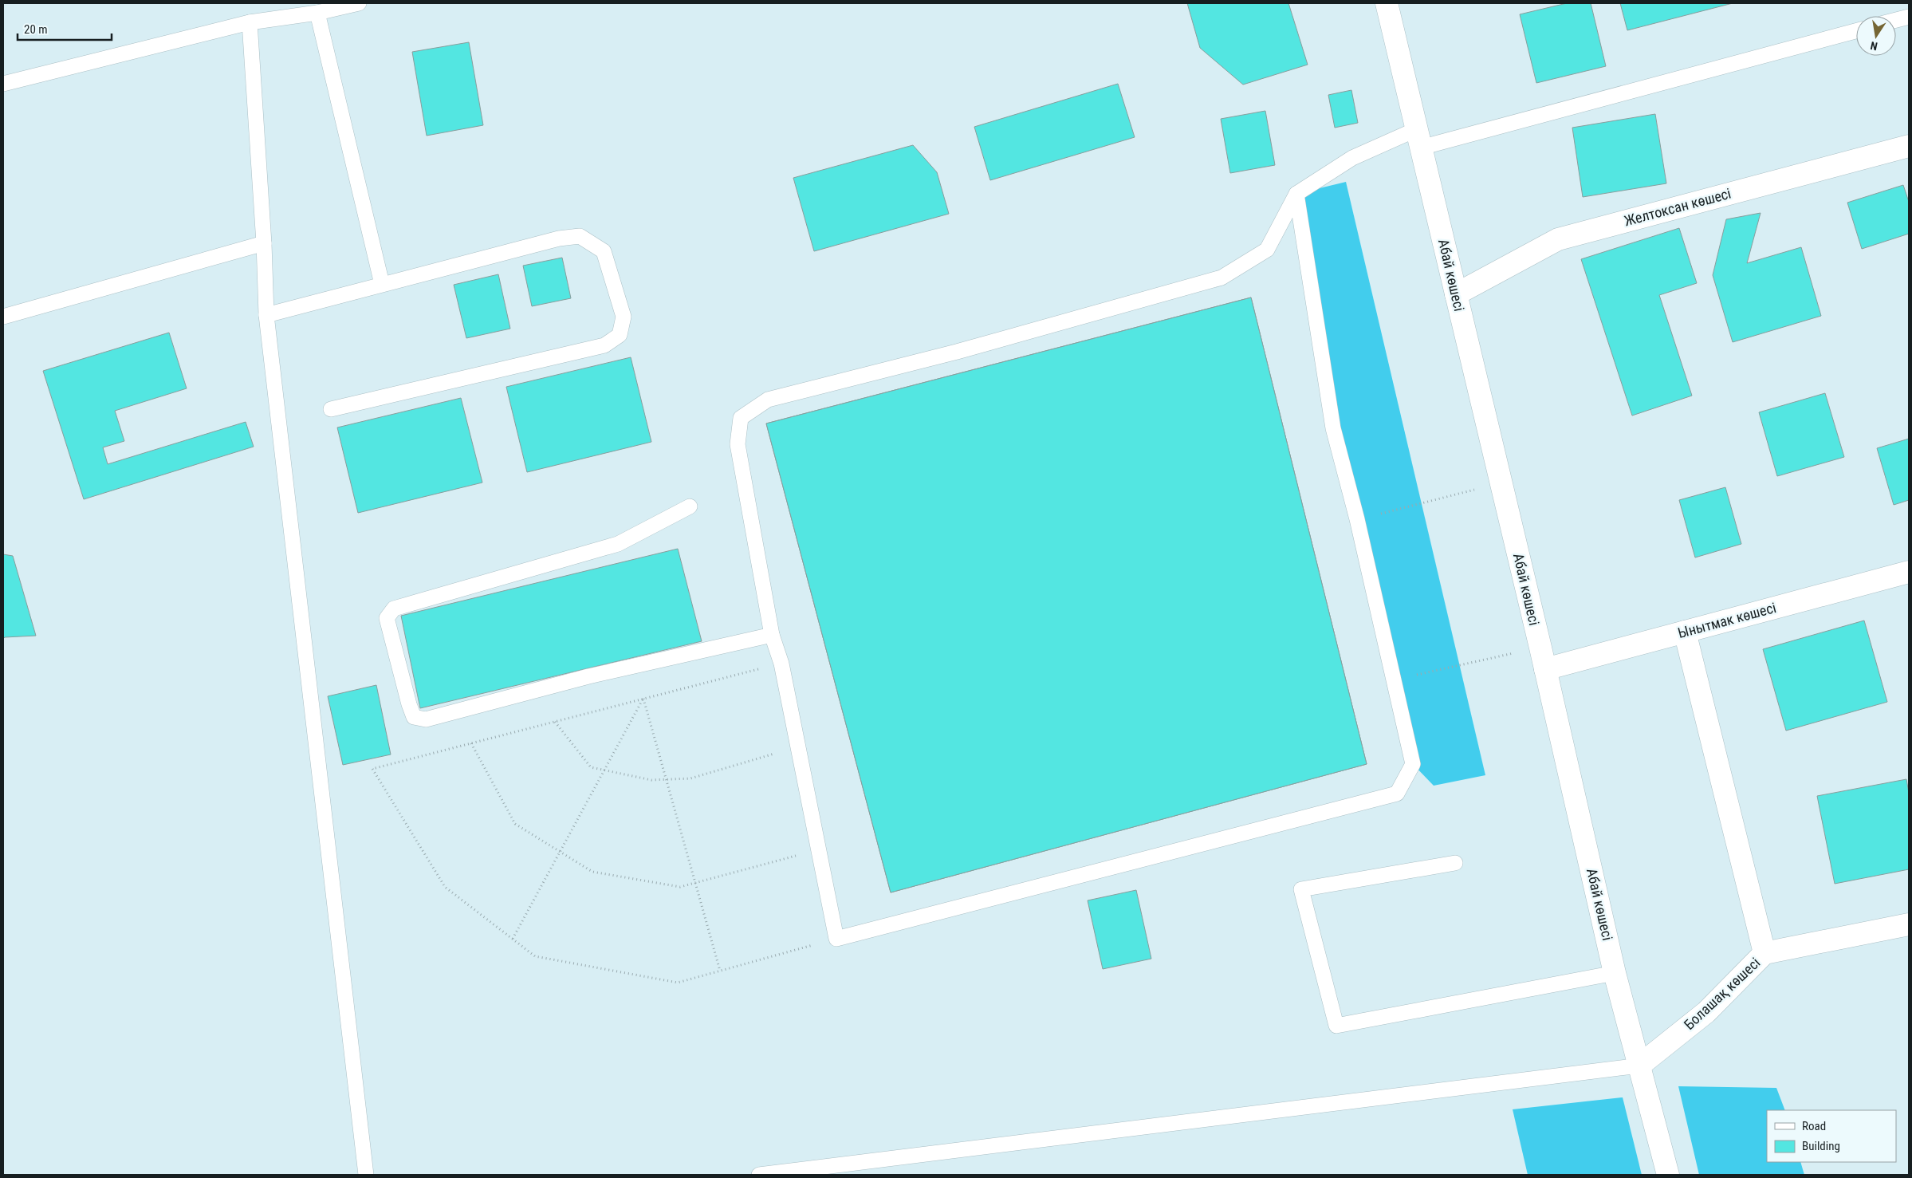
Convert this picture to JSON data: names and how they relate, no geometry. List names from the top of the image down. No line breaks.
{"streets":{"street":["Желтоксан көшесі","Абай көшесі","Ынытмак көшесі","Болашақ көшесі"]},"crossings":[["Желтоксан көшесі","Абай көшесі"],["Абай көшесі","Ынытмак көшесі"],["Абай көшесі","Болашақ көшесі"]],"legend":["Road","Building"],"scale_bar":"20 m","north":"bottom"}
